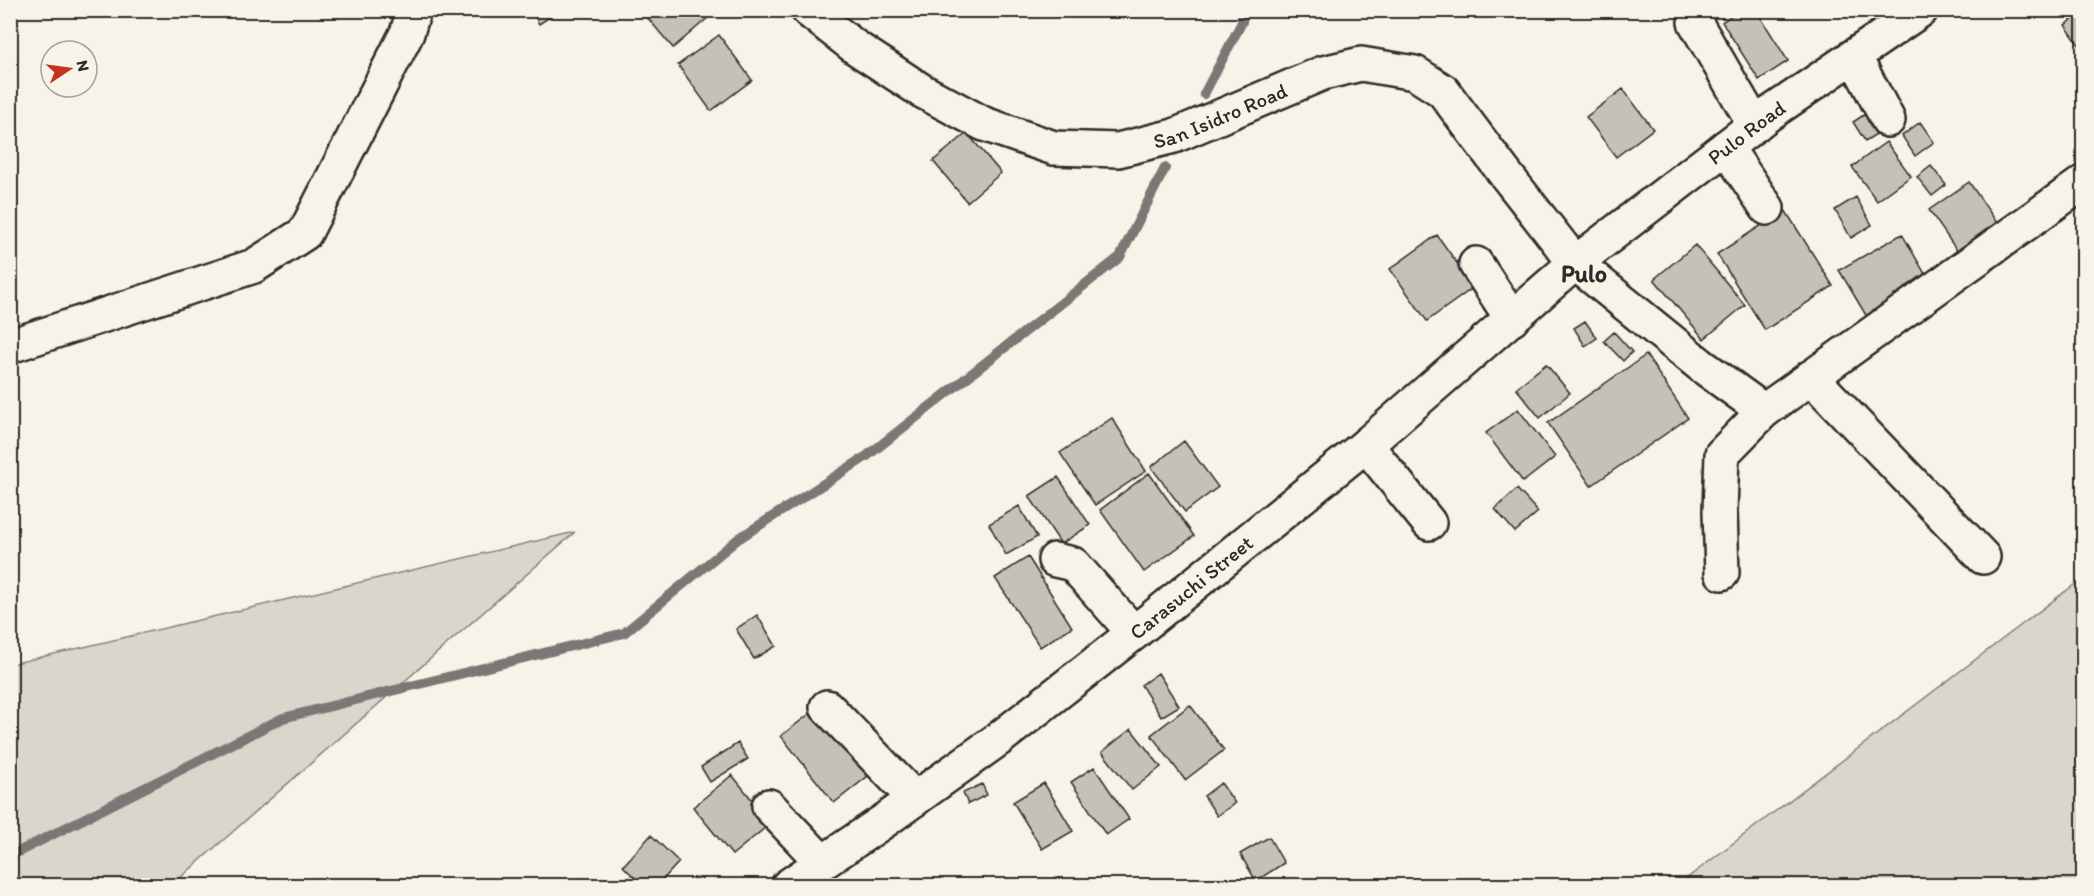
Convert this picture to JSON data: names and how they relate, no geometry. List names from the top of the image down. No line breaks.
{"streets":{"street":["San Isidro Road","Pulo Road","Carasuchi Street"]},"crossings":[["San Isidro Road","Pulo Road"],["San Isidro Road","Carasuchi Street"],["Pulo Road","Carasuchi Street"]],"districts":["Pulo"],"north":"right"}
